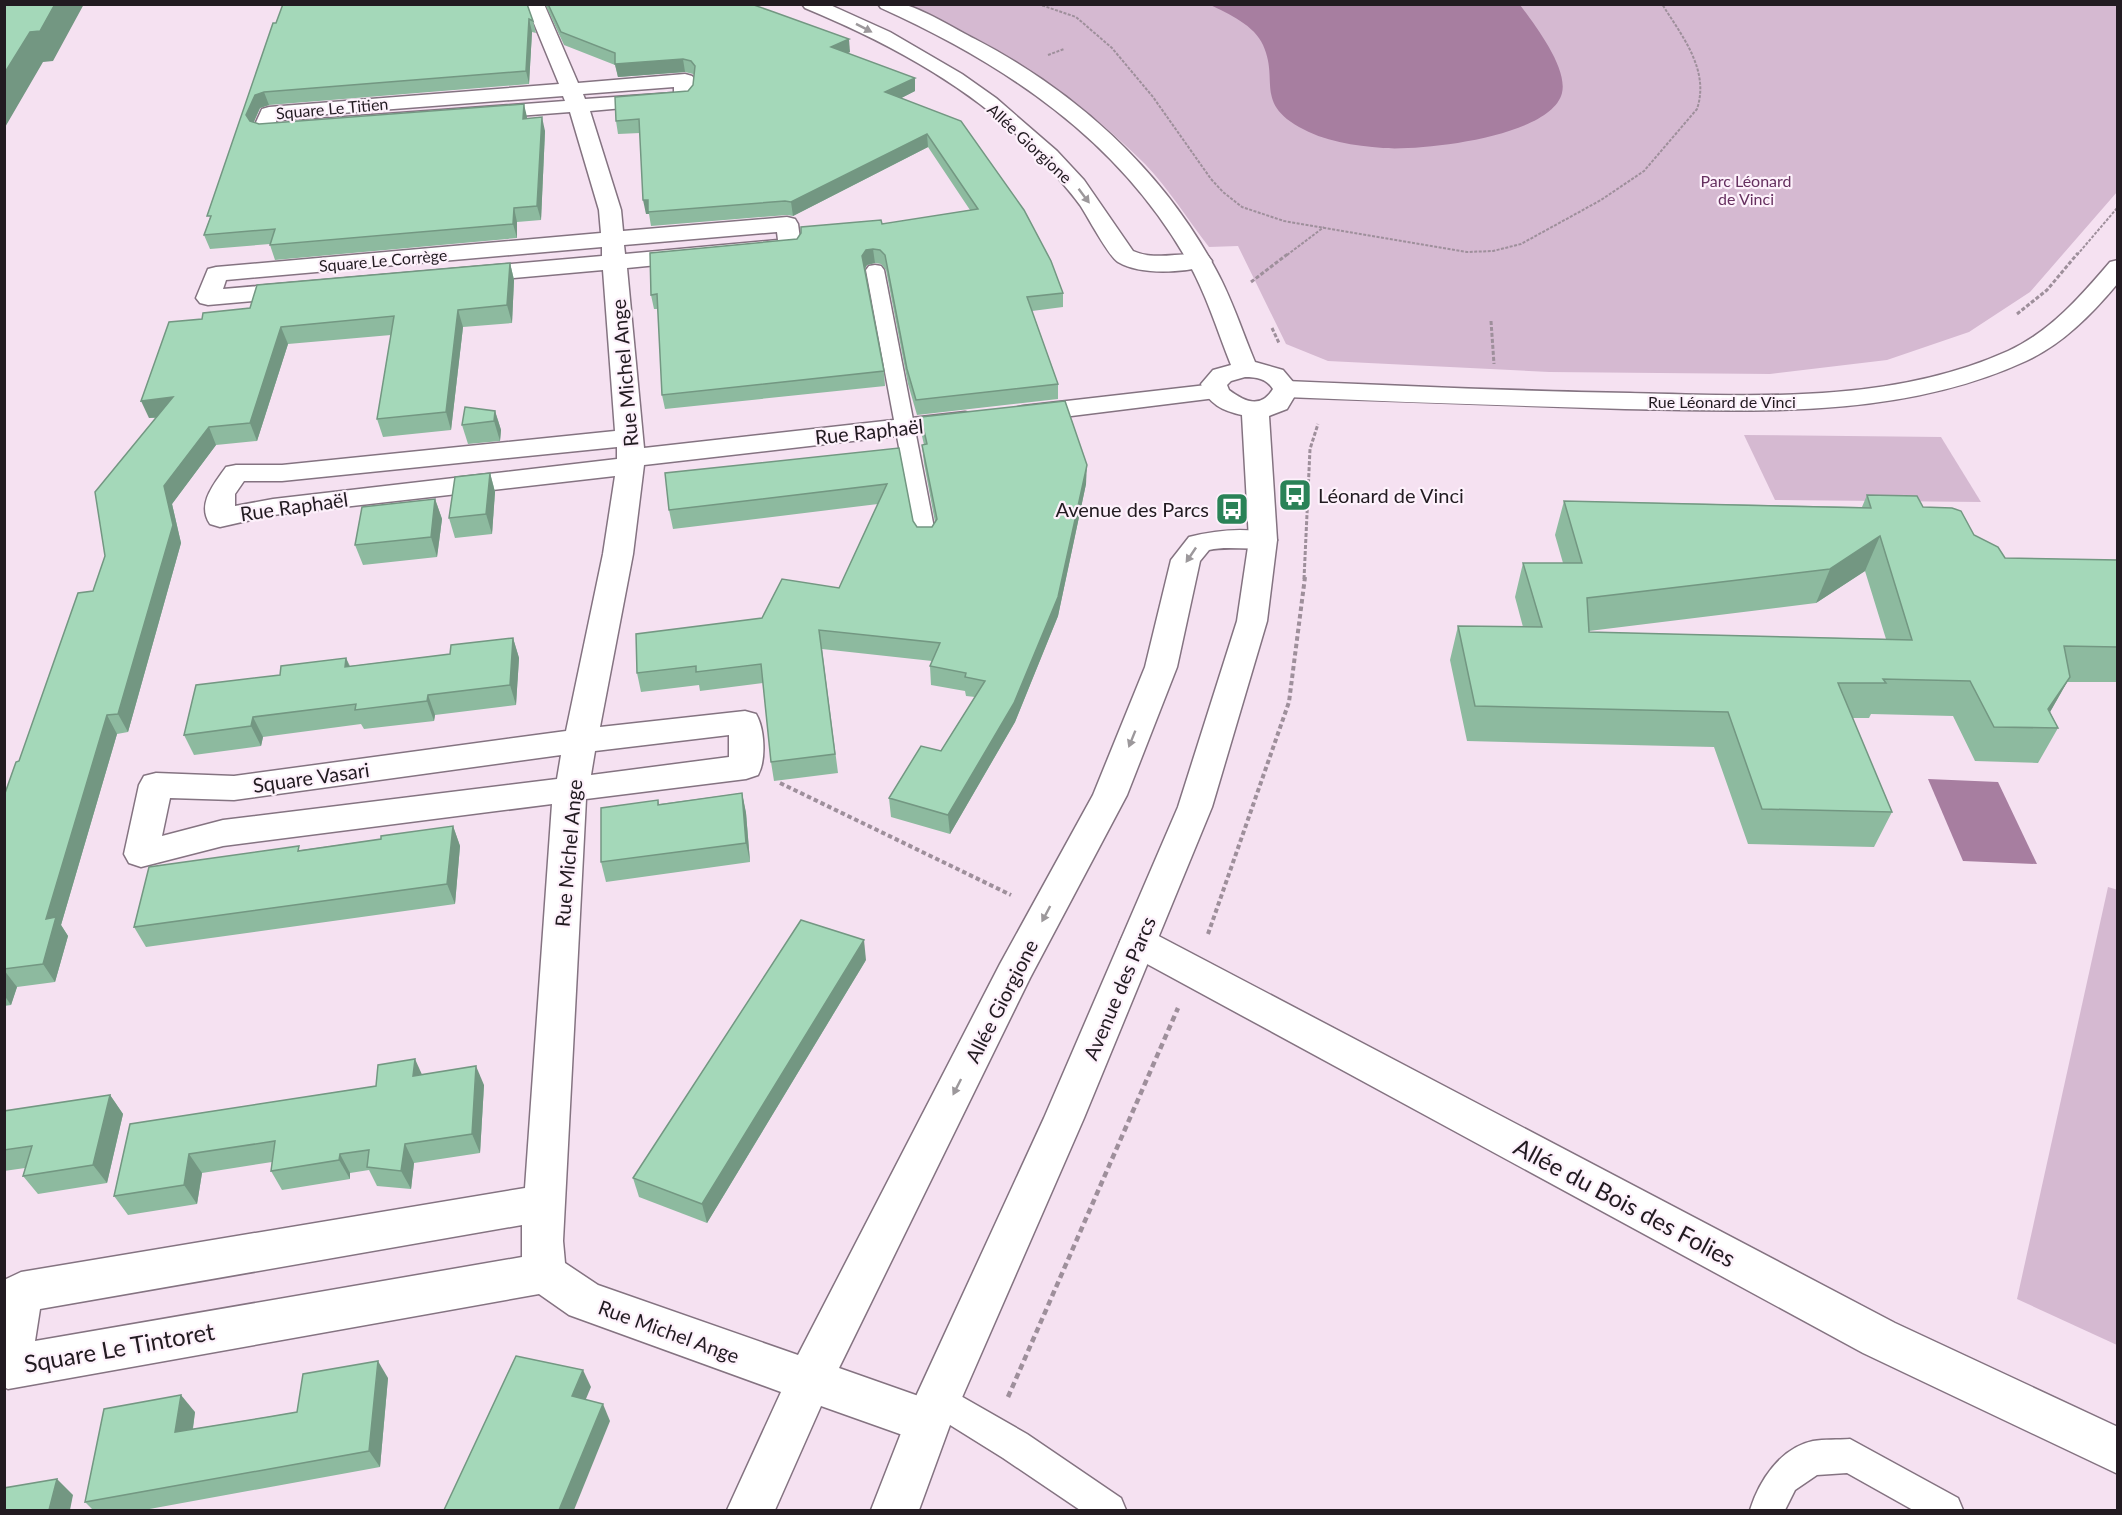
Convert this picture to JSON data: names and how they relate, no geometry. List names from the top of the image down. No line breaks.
{"streets":{"street":["Square Le Titien","Allée Giorgione","Square Le Corrège","Rue Michel Ange","Rue Léonard de Vinci","Rue Raphaël","Square Vasari","Avenue des Parcs","Allée du Bois des Folies","Square Le Tintoret"]},"crossings":[["Square Le Titien","Rue Michel Ange"],["Allée Giorgione","Rue Michel Ange"],["Allée Giorgione","Avenue des Parcs"],["Square Le Corrège","Rue Michel Ange"],["Rue Michel Ange","Rue Raphaël"],["Rue Michel Ange","Square Vasari"],["Rue Michel Ange","Avenue des Parcs"],["Rue Michel Ange","Square Le Tintoret"],["Avenue des Parcs","Allée du Bois des Folies"]],"parks":["Parc Léonard de Vinci"],"places":{"bus stop":["Léonard de Vinci","Avenue des Parcs"]}}
